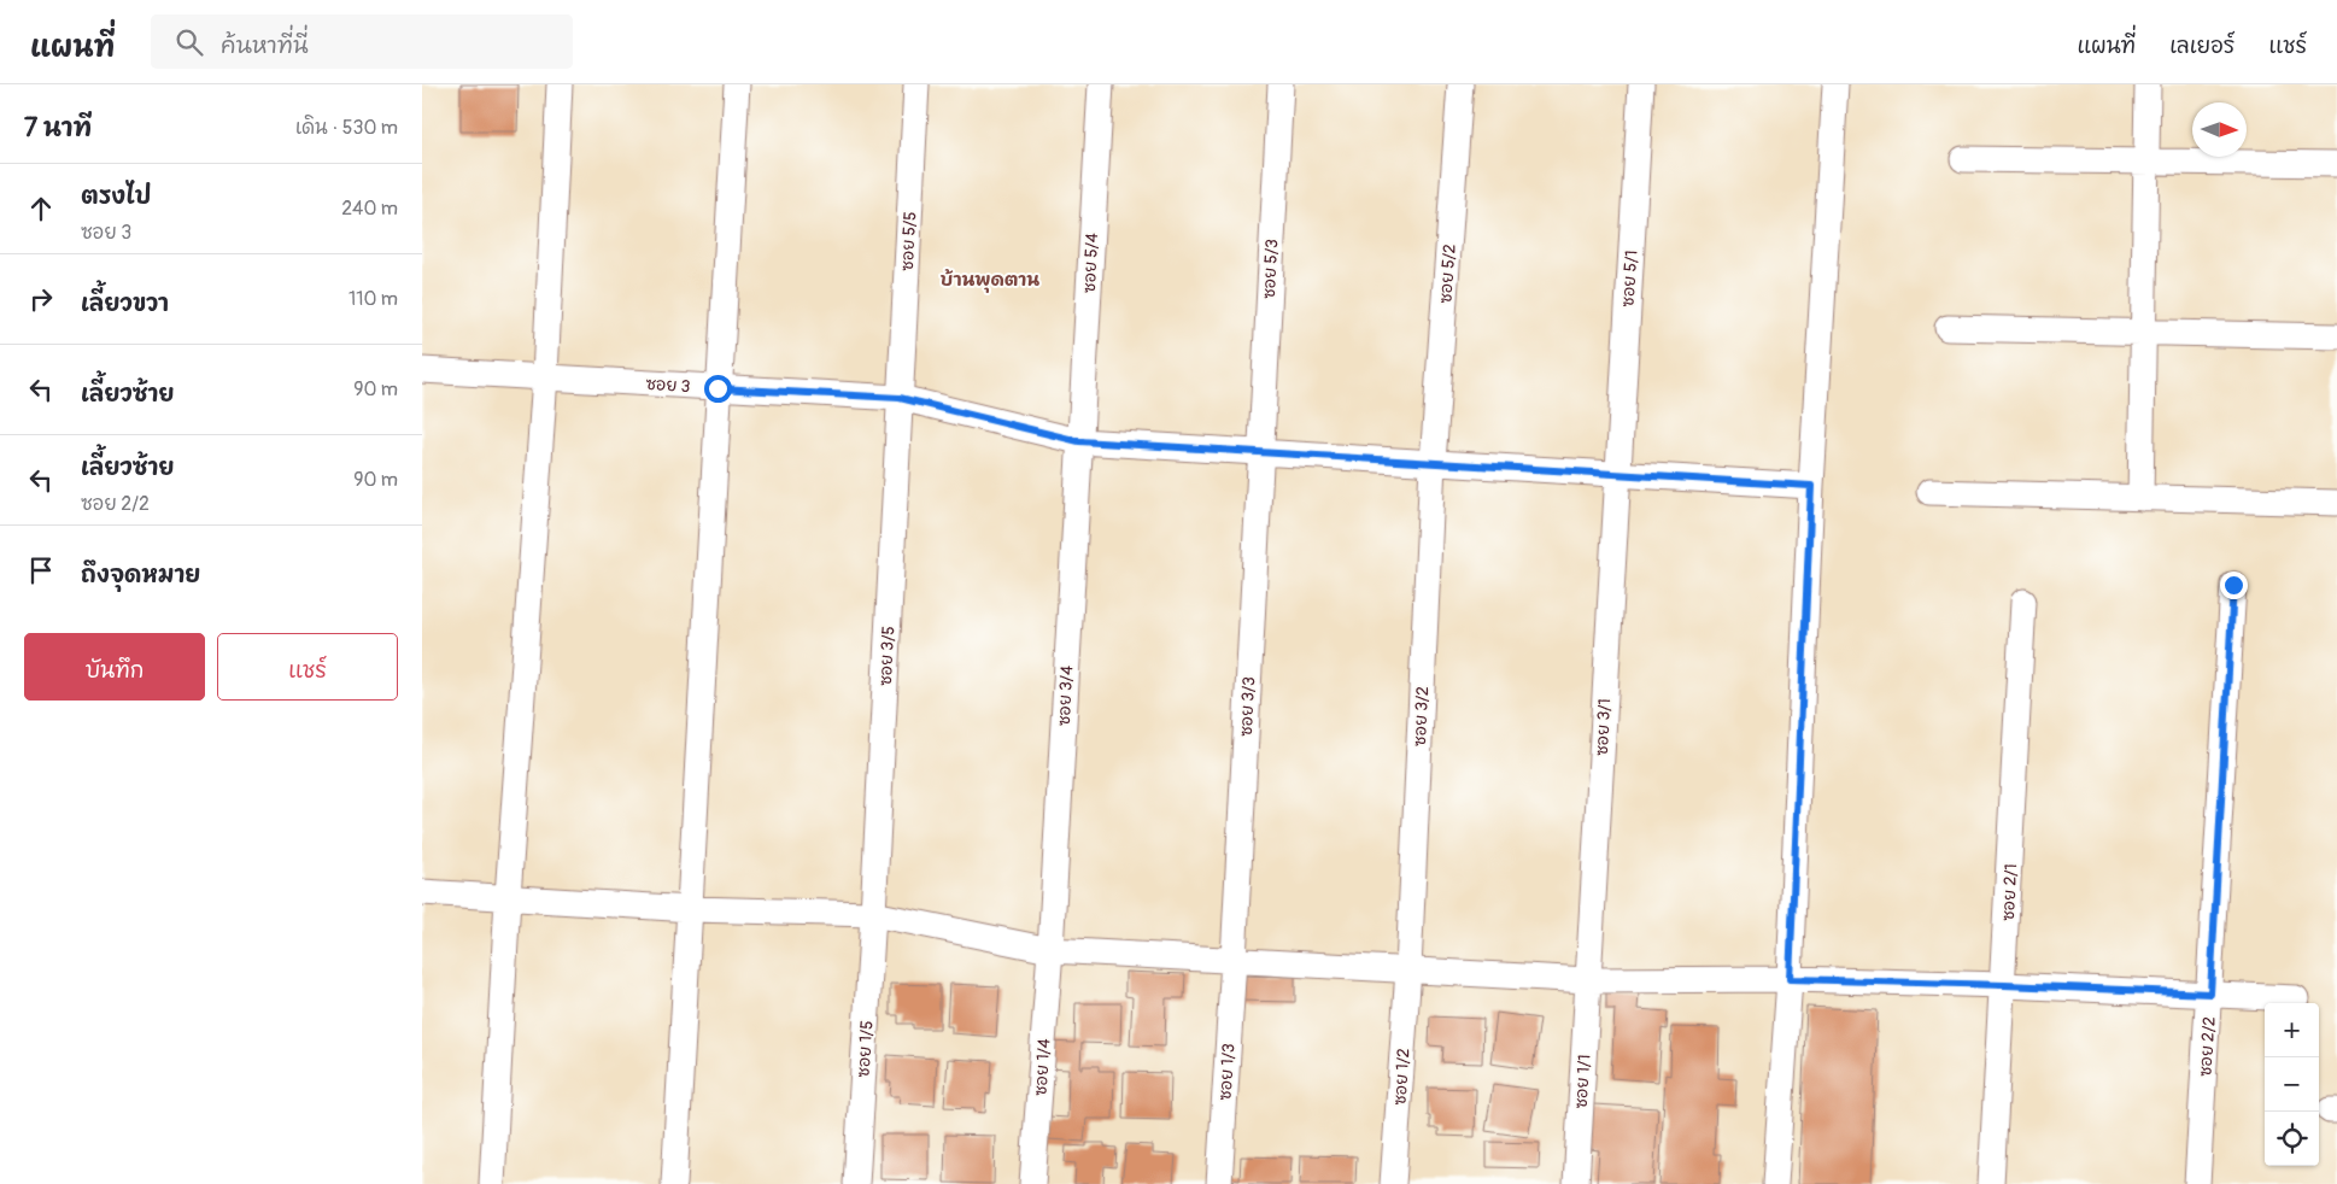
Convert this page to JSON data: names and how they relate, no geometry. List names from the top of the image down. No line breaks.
{"streets":{"street":["ซอย 5/5","ซอย 5/4","ซอย 5/3","ซอย 5/2","ซอย 5/1","ซอย 3","ซอย 3/5","ซอย 3/4","ซอย 3/3","ซอย 3/2","ซอย 3/1","ซอย 2/1","ซอย 2/2","ซอย 1/5","ซอย 1/4","ซอย 1/3","ซอย 1/2","ซอย 1/1"]},"crossings":[["ซอย 5/5","ซอย 3"],["ซอย 5/5","ซอย 3/5"],["ซอย 5/4","ซอย 3"],["ซอย 5/4","ซอย 3/4"],["ซอย 5/3","ซอย 3"],["ซอย 5/3","ซอย 3/3"],["ซอย 5/2","ซอย 3"],["ซอย 5/2","ซอย 3/2"],["ซอย 5/1","ซอย 3"],["ซอย 5/1","ซอย 3/1"],["ซอย 3","ซอย 3/5"],["ซอย 3","ซอย 3/4"],["ซอย 3","ซอย 3/3"],["ซอย 3","ซอย 3/2"],["ซอย 3","ซอย 3/1"],["ซอย 3/5","ซอย 1/5"],["ซอย 3/4","ซอย 1/4"],["ซอย 3/3","ซอย 1/3"],["ซอย 3/2","ซอย 1/2"],["ซอย 3/1","ซอย 1/1"]],"districts":["บ้านพุดตาน"],"north":"right","page":{"header":"แผนที่","search":"ค้นหาที่นี่","nav":["แผนที่","เลเยอร์","แชร์"],"heading":["7 นาที","เดิน · 530 m"],"list":[["ตรงไป","ซอย 3","240 m"],["เลี้ยวขวา","110 m"],["เลี้ยวซ้าย","90 m"],["เลี้ยวซ้าย","ซอย 2/2","90 m"],"ถึงจุดหมาย"],"buttons":["บันทึก","แชร์"],"map_buttons":["+","−"]}}
